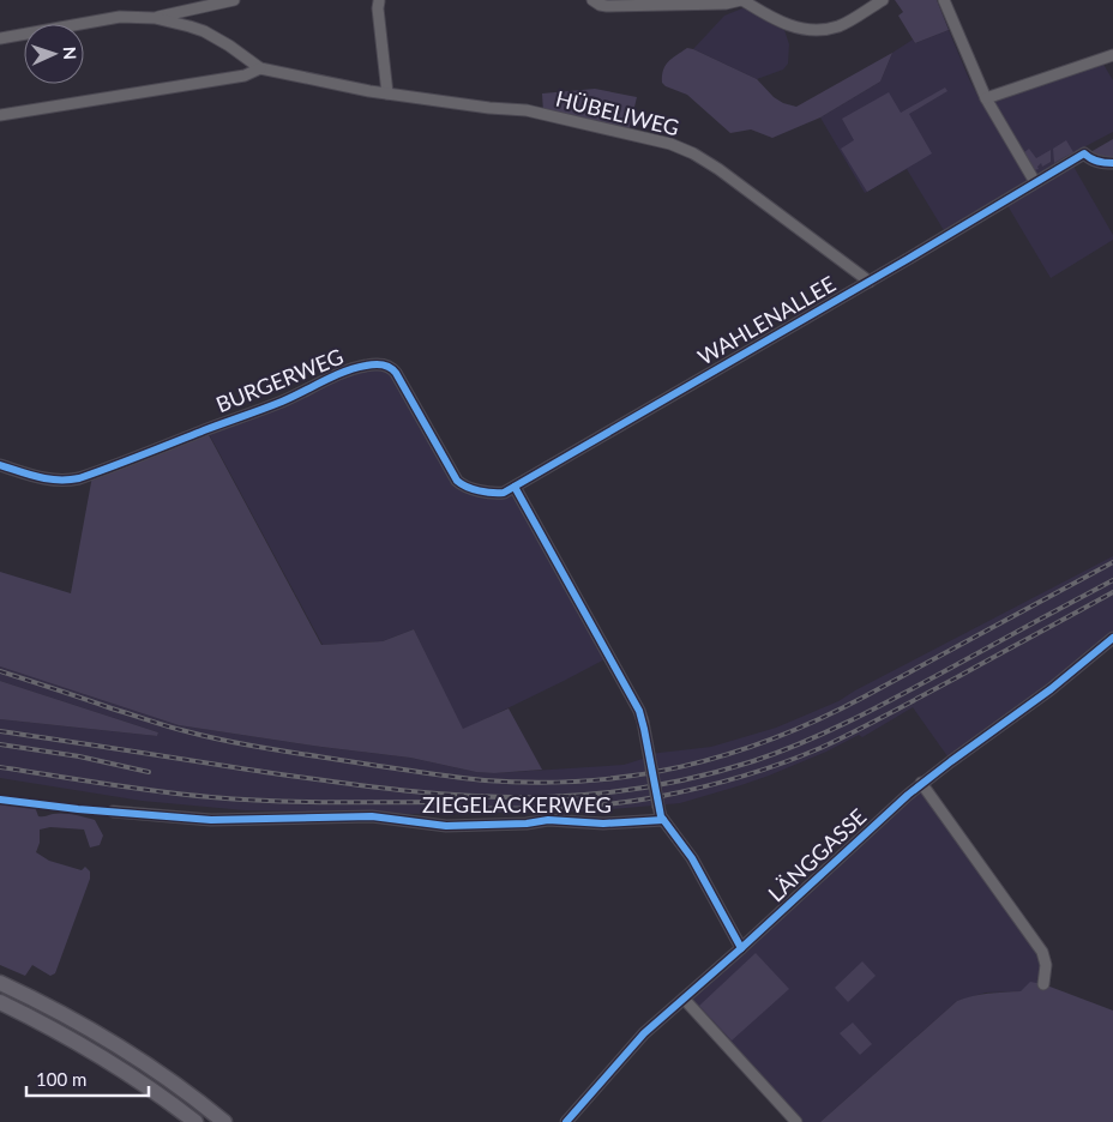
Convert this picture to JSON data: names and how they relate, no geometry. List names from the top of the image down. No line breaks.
{"streets":{"street":["HÜBELIWEG","WAHLENALLEE","BURGERWEG","ZIEGELACKERWEG","LÄNGGASSE"]},"crossings":[["HÜBELIWEG","WAHLENALLEE"],["WAHLENALLEE","BURGERWEG"]],"scale_bar":"100 m","north":"right"}
